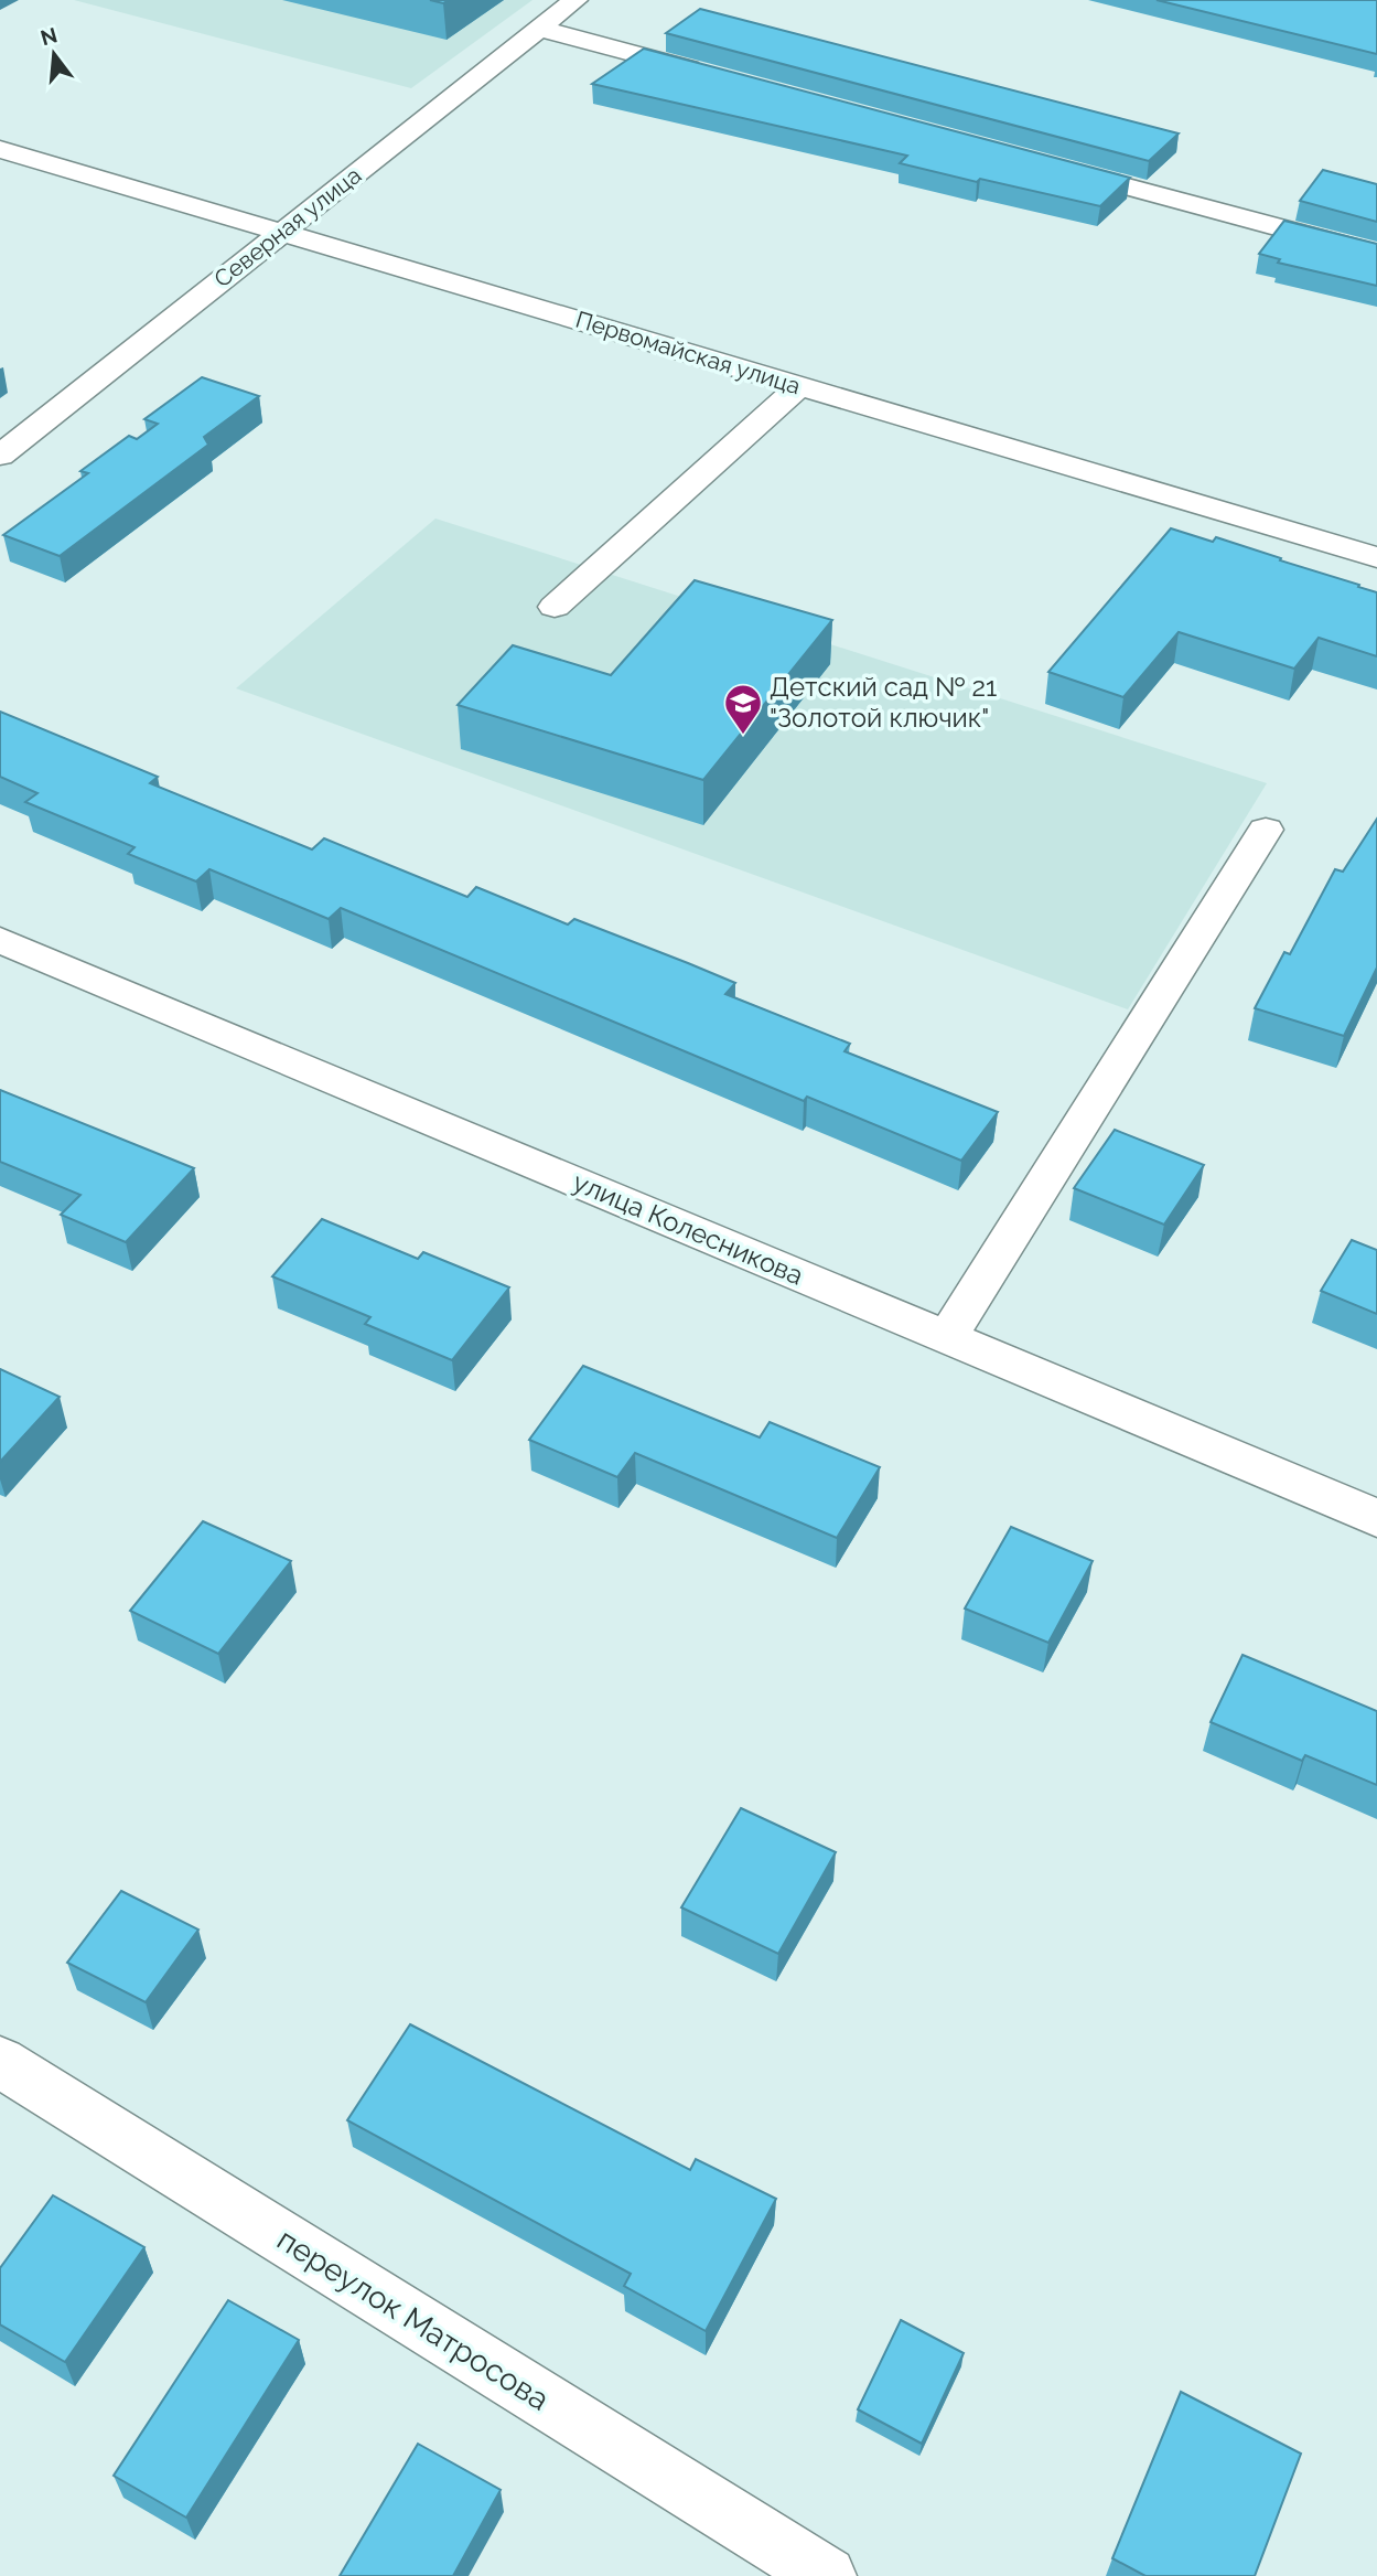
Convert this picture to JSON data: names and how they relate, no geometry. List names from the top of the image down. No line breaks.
{"streets":{"street":["Северная улица","Первомайская улица","улица Колесникова","переулок Матросова"]},"crossings":[["Северная улица","Первомайская улица"]],"places":{"school or university":["Детский сад № 21 \"Золотой ключик\""]},"north":"top"}
